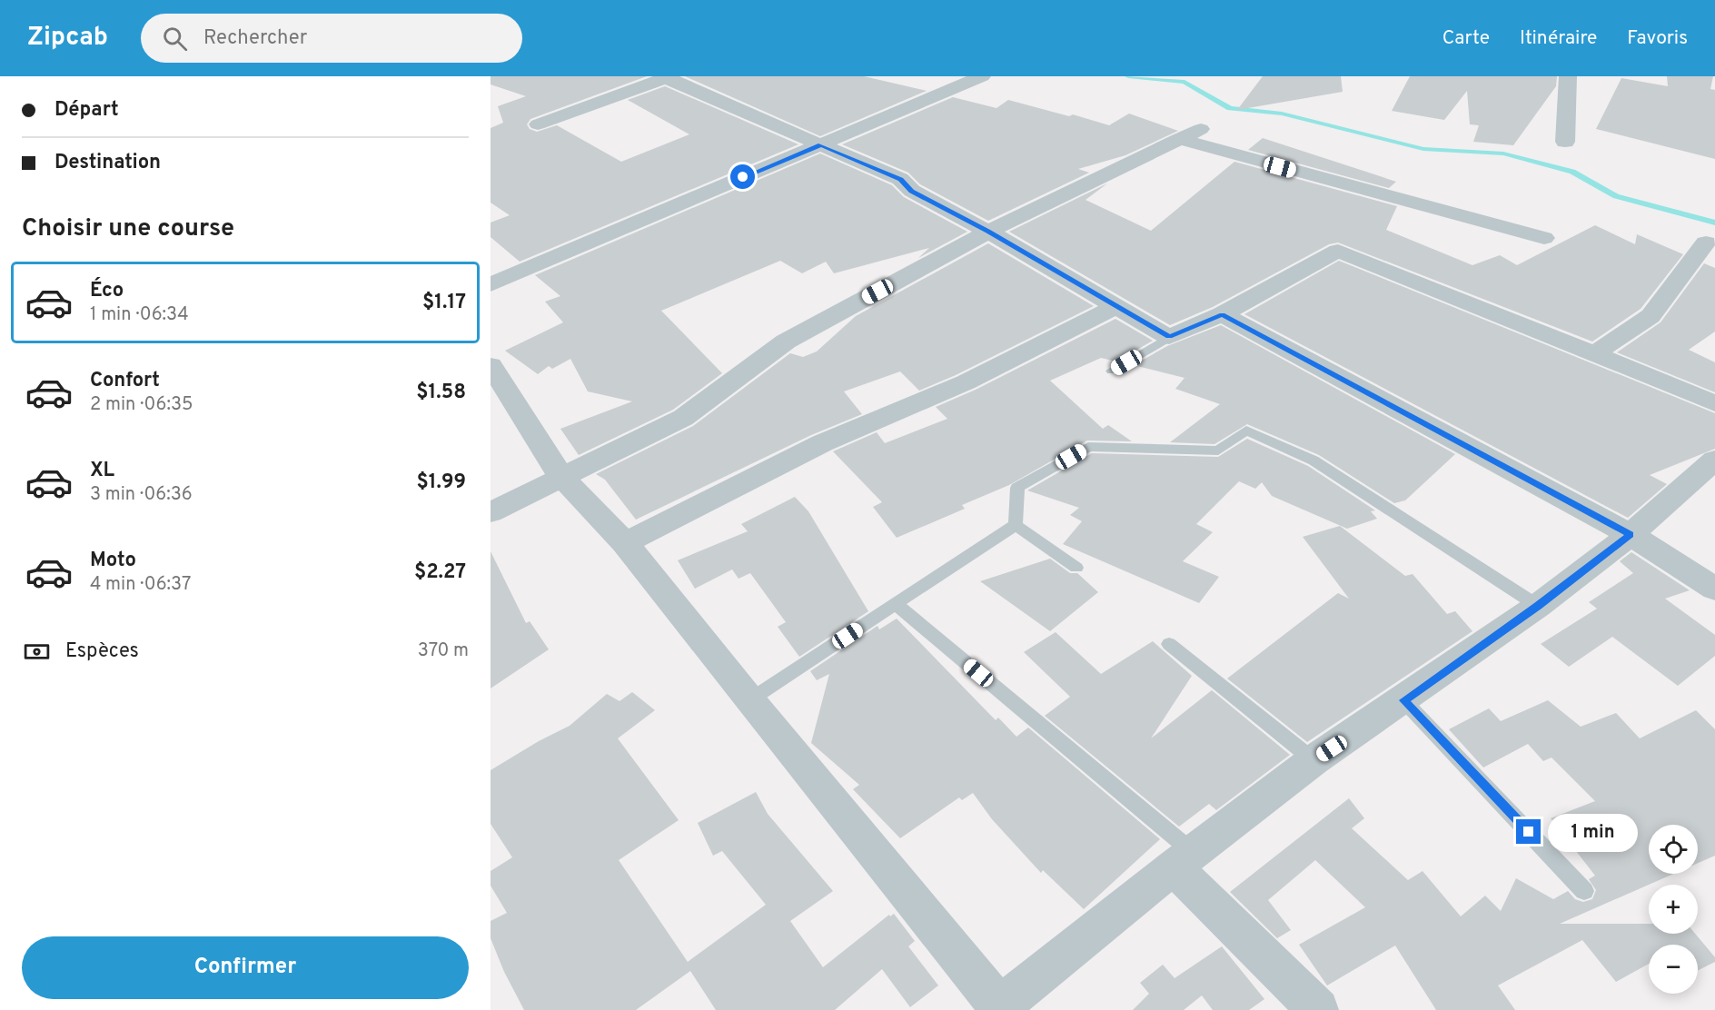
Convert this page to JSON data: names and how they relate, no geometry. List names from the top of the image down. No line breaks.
{"page":{"header":"Zipcab","search":"Rechercher","nav":["Carte","Itinéraire","Favoris"],"banner":["Départ","Destination"],"heading":"Choisir une course","list":[{"name":"Éco","note":"1 min · 06:34","value":"$1.17"},{"name":"Confort","note":"2 min · 06:35","value":"$1.58"},{"name":"XL","note":"3 min · 06:36","value":"$1.99"},{"name":"Moto","note":"4 min · 06:37","value":"$2.27"}],"pay":["Espèces","370 m"],"bubble":"1 min","map_buttons":["+","−"],"buttons":"Confirmer"}}
